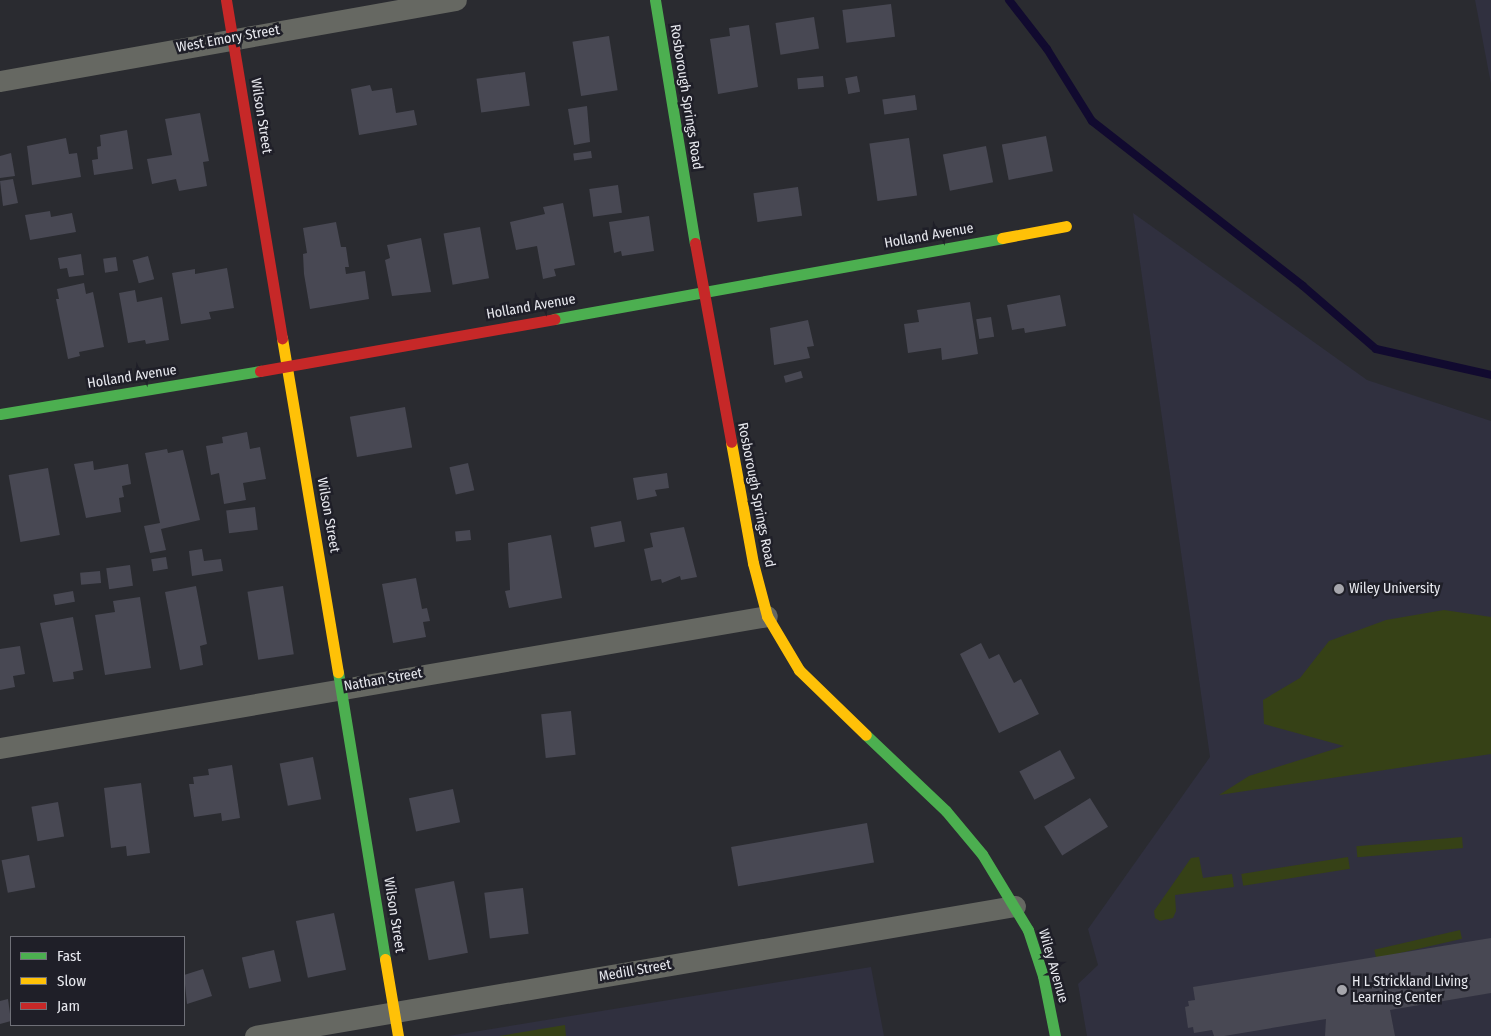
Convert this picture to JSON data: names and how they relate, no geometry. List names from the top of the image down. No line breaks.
{"streets":{"street":["West Emory Street","Rosborough Springs Road","Wilson Street","Holland Avenue","Nathan Street","Wiley Avenue","Medill Street"]},"crossings":[["West Emory Street","Wilson Street"],["Rosborough Springs Road","Holland Avenue"],["Rosborough Springs Road","Nathan Street"],["Rosborough Springs Road","Wiley Avenue"],["Rosborough Springs Road","Medill Street"],["Wilson Street","Holland Avenue"],["Wilson Street","Nathan Street"],["Wilson Street","Medill Street"],["Wiley Avenue","Medill Street"]],"places":["Wiley University","H L Strickland Living Learning Center"],"legend":["Fast","Slow","Jam"]}
